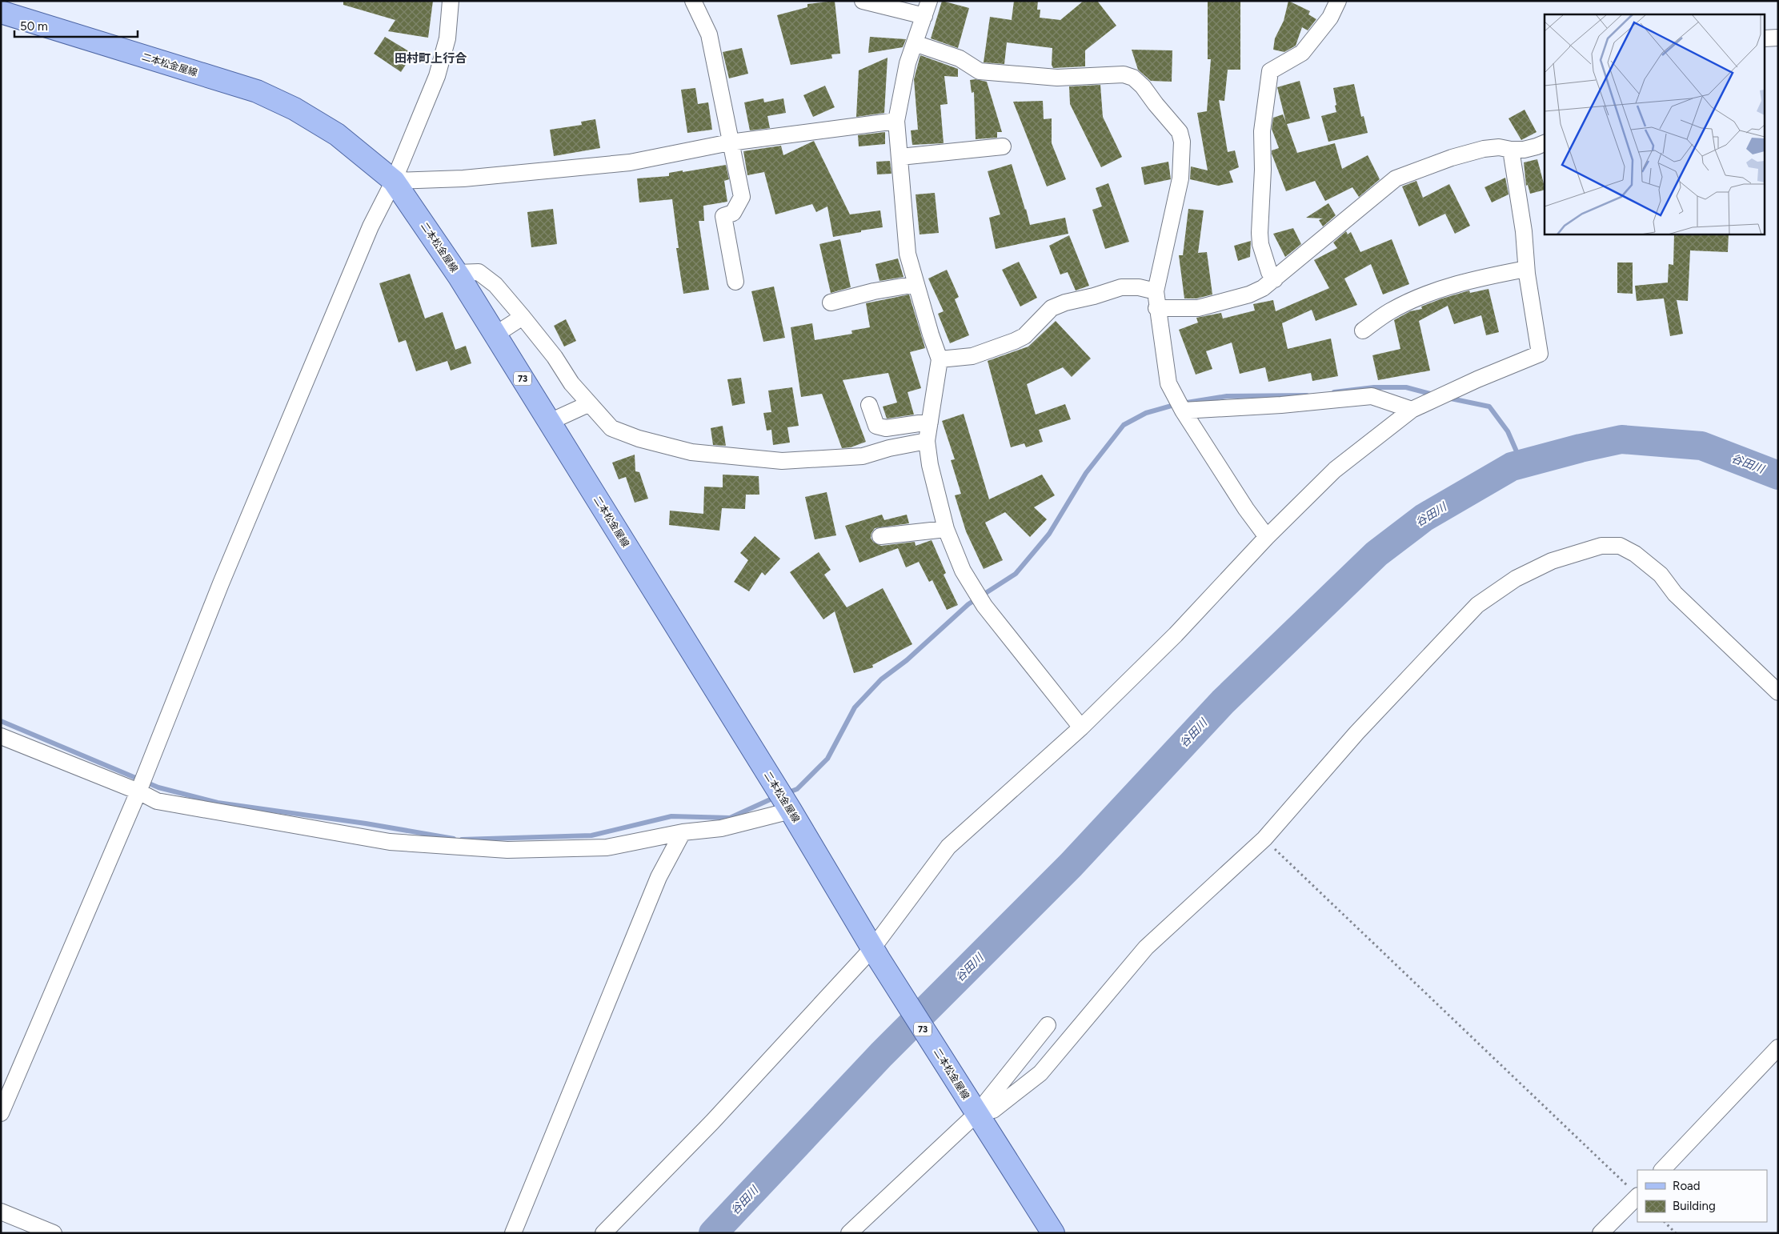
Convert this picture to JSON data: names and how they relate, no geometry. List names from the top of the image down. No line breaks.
{"streets":{"main road":["二本松金屋線","73"]},"districts":["田村町上行合"],"water":["谷田川"],"legend":["Road","Building"],"scale_bar":"50 m"}
